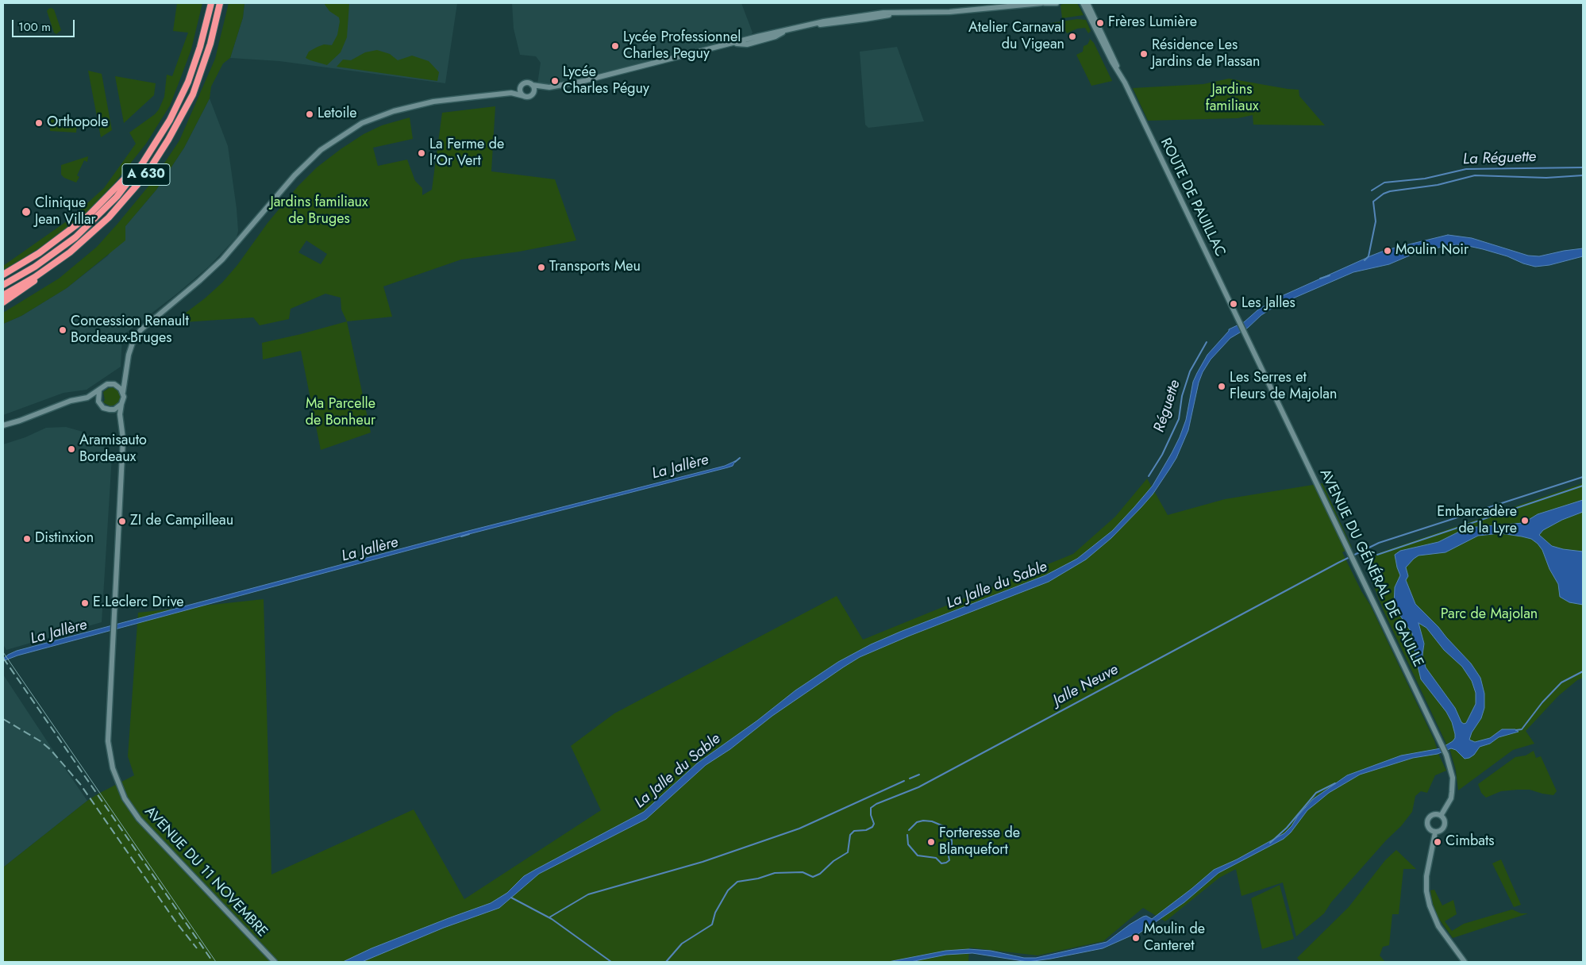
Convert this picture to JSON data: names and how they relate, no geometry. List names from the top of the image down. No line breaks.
{"streets":{"highway":["A 630"],"main road":["ROUTE DE PAUILLAC","AVENUE DU GÉNÉRAL DE GAULLE","AVENUE DU 11 NOVEMBRE"]},"crossings":[["ROUTE DE PAUILLAC","AVENUE DU GÉNÉRAL DE GAULLE"]],"water":["La Réguette","Réguette","La Jallère","La Jalle du Sable","Jalle Neuve"],"parks":["Jardins familiaux","Jardins familiaux de Bruges","Ma Parcelle de Bonheur","Parc de Majolan"],"places":["Frères Lumière","Atelier Carnaval du Vigean","Lycée Professionnel Charles Peguy","Résidence Les Jardins de Plassan","Lycée Charles Péguy","Letoile","Orthopole","La Ferme de l'Or Vert","Clinique Jean Villar","Moulin Noir","Transports Meu","Les Jalles","Concession Renault Bordeaux-Bruges","Les Serres et Fleurs de Majolan","Aramisauto Bordeaux","Embarcadère de la Lyre","ZI de Campilleau","Distinxion","E.Leclerc Drive","Forteresse de Blanquefort","Cimbats","Moulin de Canteret"],"scale_bar":"100 m"}
